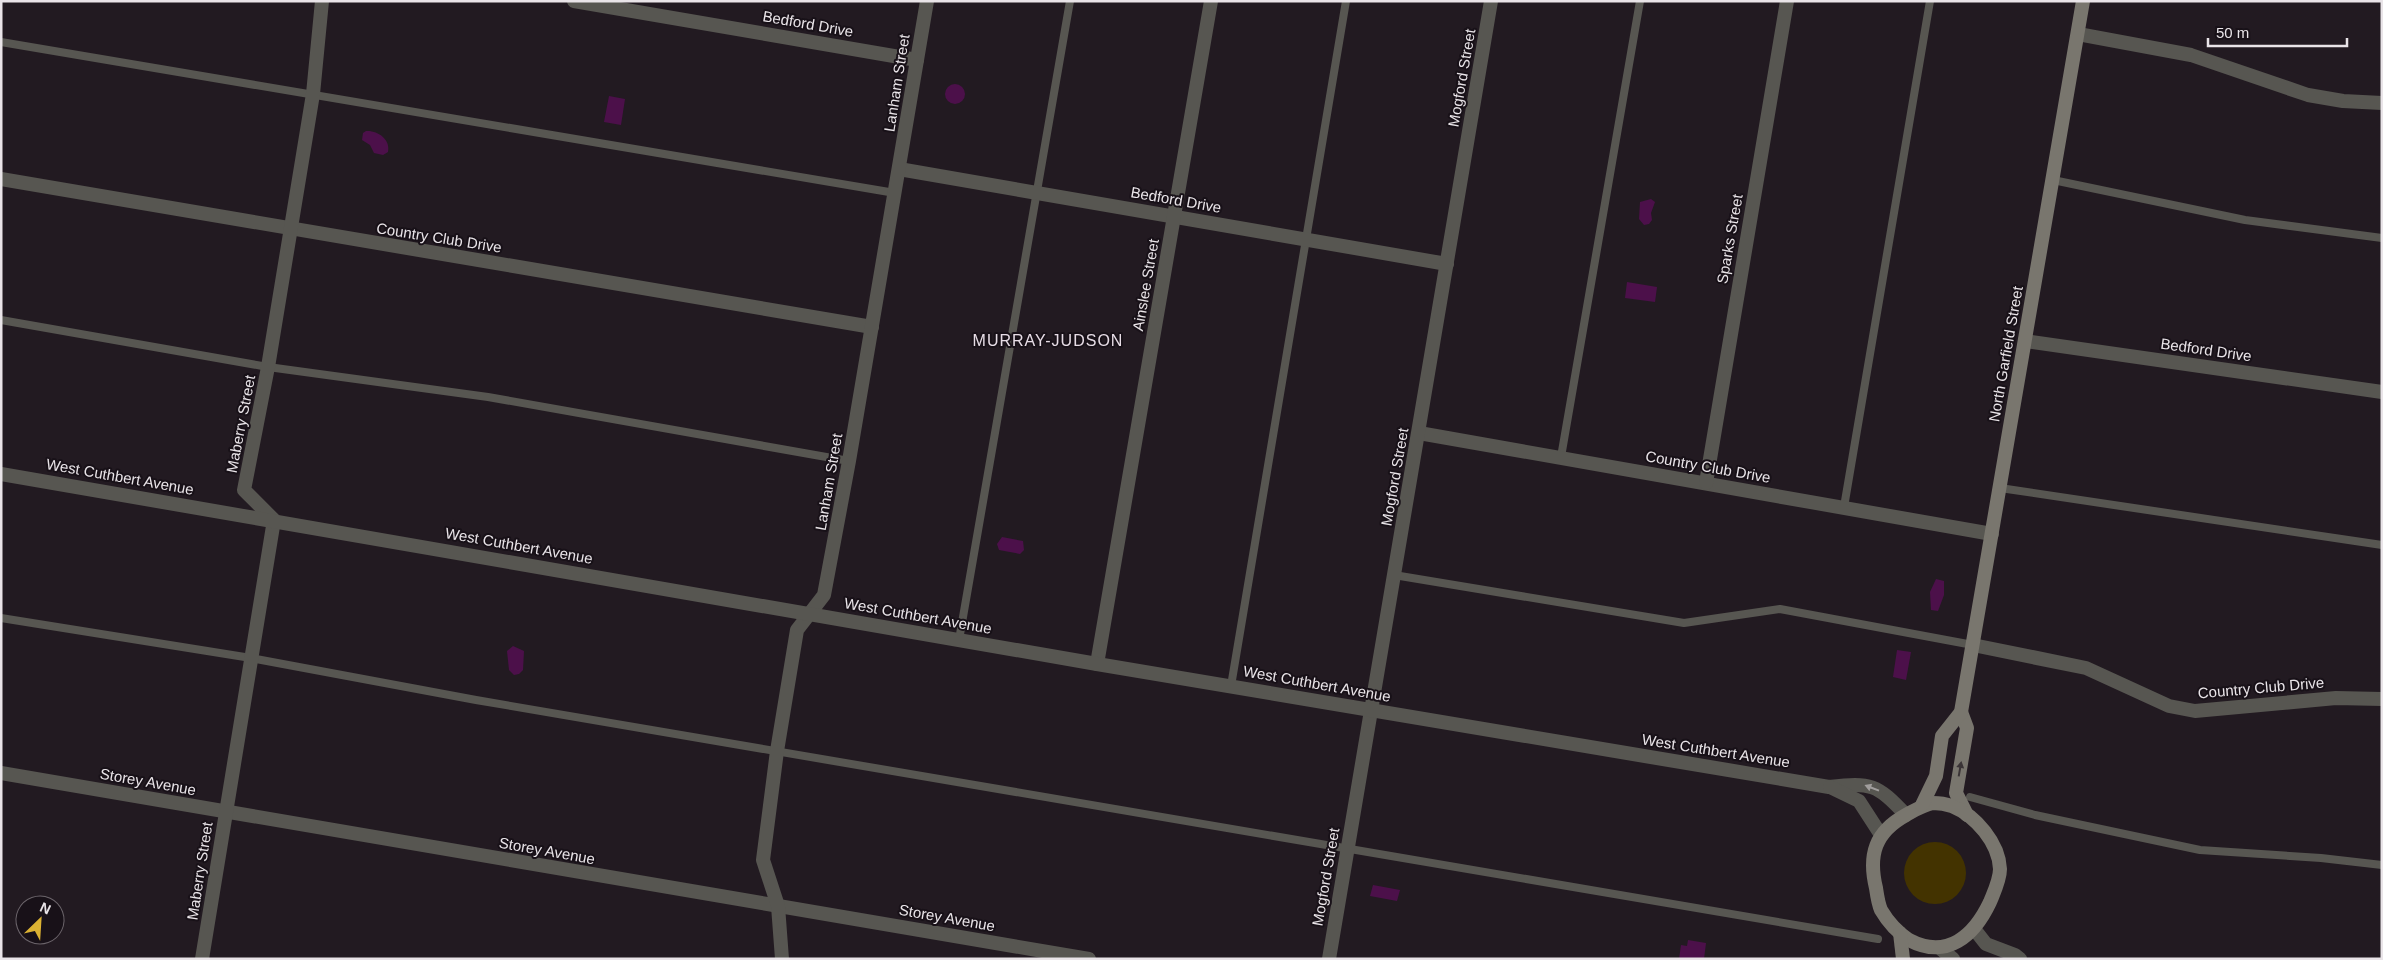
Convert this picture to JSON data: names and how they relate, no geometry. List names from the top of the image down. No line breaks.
{"streets":{"main road":["North Garfield Street"],"street":["Bedford Drive","Mogford Street","Lanham Street","Country Club Drive","Sparks Street","Ainslee Street","Maberry Street","West Cuthbert Avenue","Storey Avenue"]},"crossings":[["Bedford Drive","Mogford Street"],["Bedford Drive","Lanham Street"],["Bedford Drive","Ainslee Street"],["Bedford Drive","North Garfield Street"],["Mogford Street","Country Club Drive"],["Mogford Street","West Cuthbert Avenue"],["Lanham Street","Country Club Drive"],["Lanham Street","West Cuthbert Avenue"],["Lanham Street","Storey Avenue"],["Country Club Drive","Sparks Street"],["Country Club Drive","North Garfield Street"],["Country Club Drive","Maberry Street"],["Ainslee Street","West Cuthbert Avenue"],["Maberry Street","West Cuthbert Avenue"],["Maberry Street","Storey Avenue"]],"districts":["MURRAY-JUDSON"],"scale_bar":"50 m","north":"top right"}
